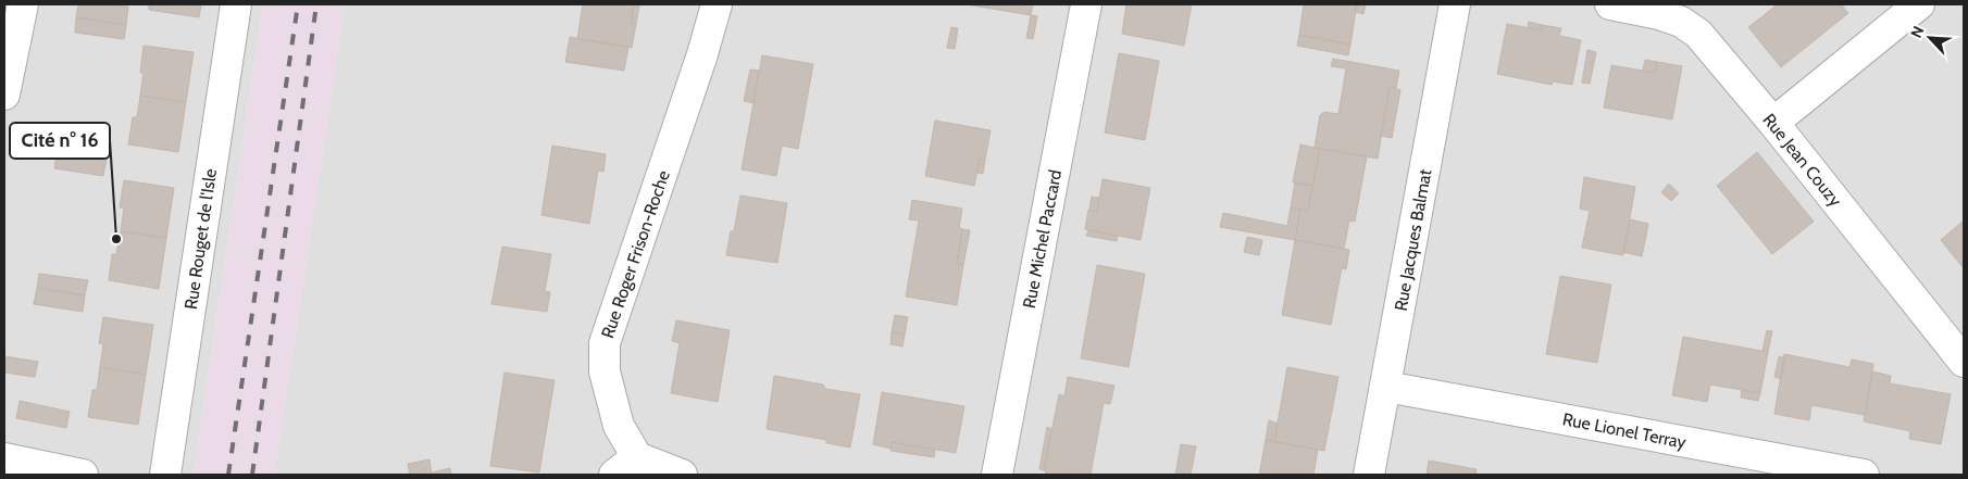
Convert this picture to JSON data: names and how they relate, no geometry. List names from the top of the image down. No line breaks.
{"streets":{"street":["Rue Jean Couzy","Rue Rouget de l'Isle","Rue Michel Paccard","Rue Jacques Balmat","Rue Roger Frison-Roche","Rue Lionel Terray"]},"crossings":[["Rue Jacques Balmat","Rue Lionel Terray"]],"places":["Cité n° 16"],"north":"top left"}
